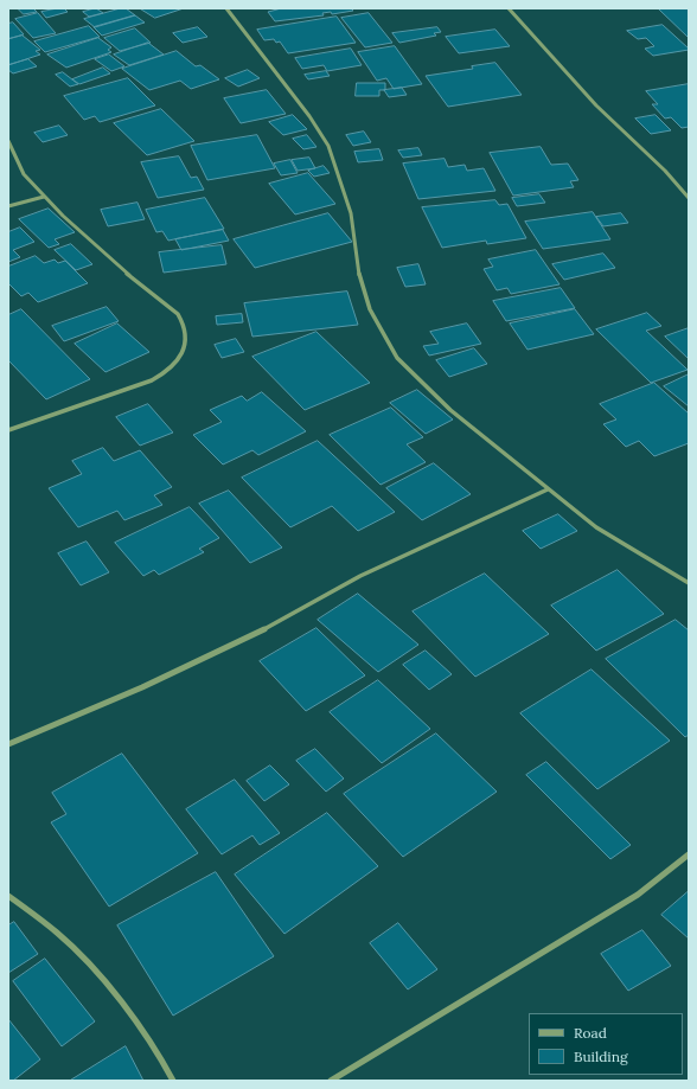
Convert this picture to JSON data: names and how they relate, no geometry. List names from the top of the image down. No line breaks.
{"legend":["Road","Building"]}
